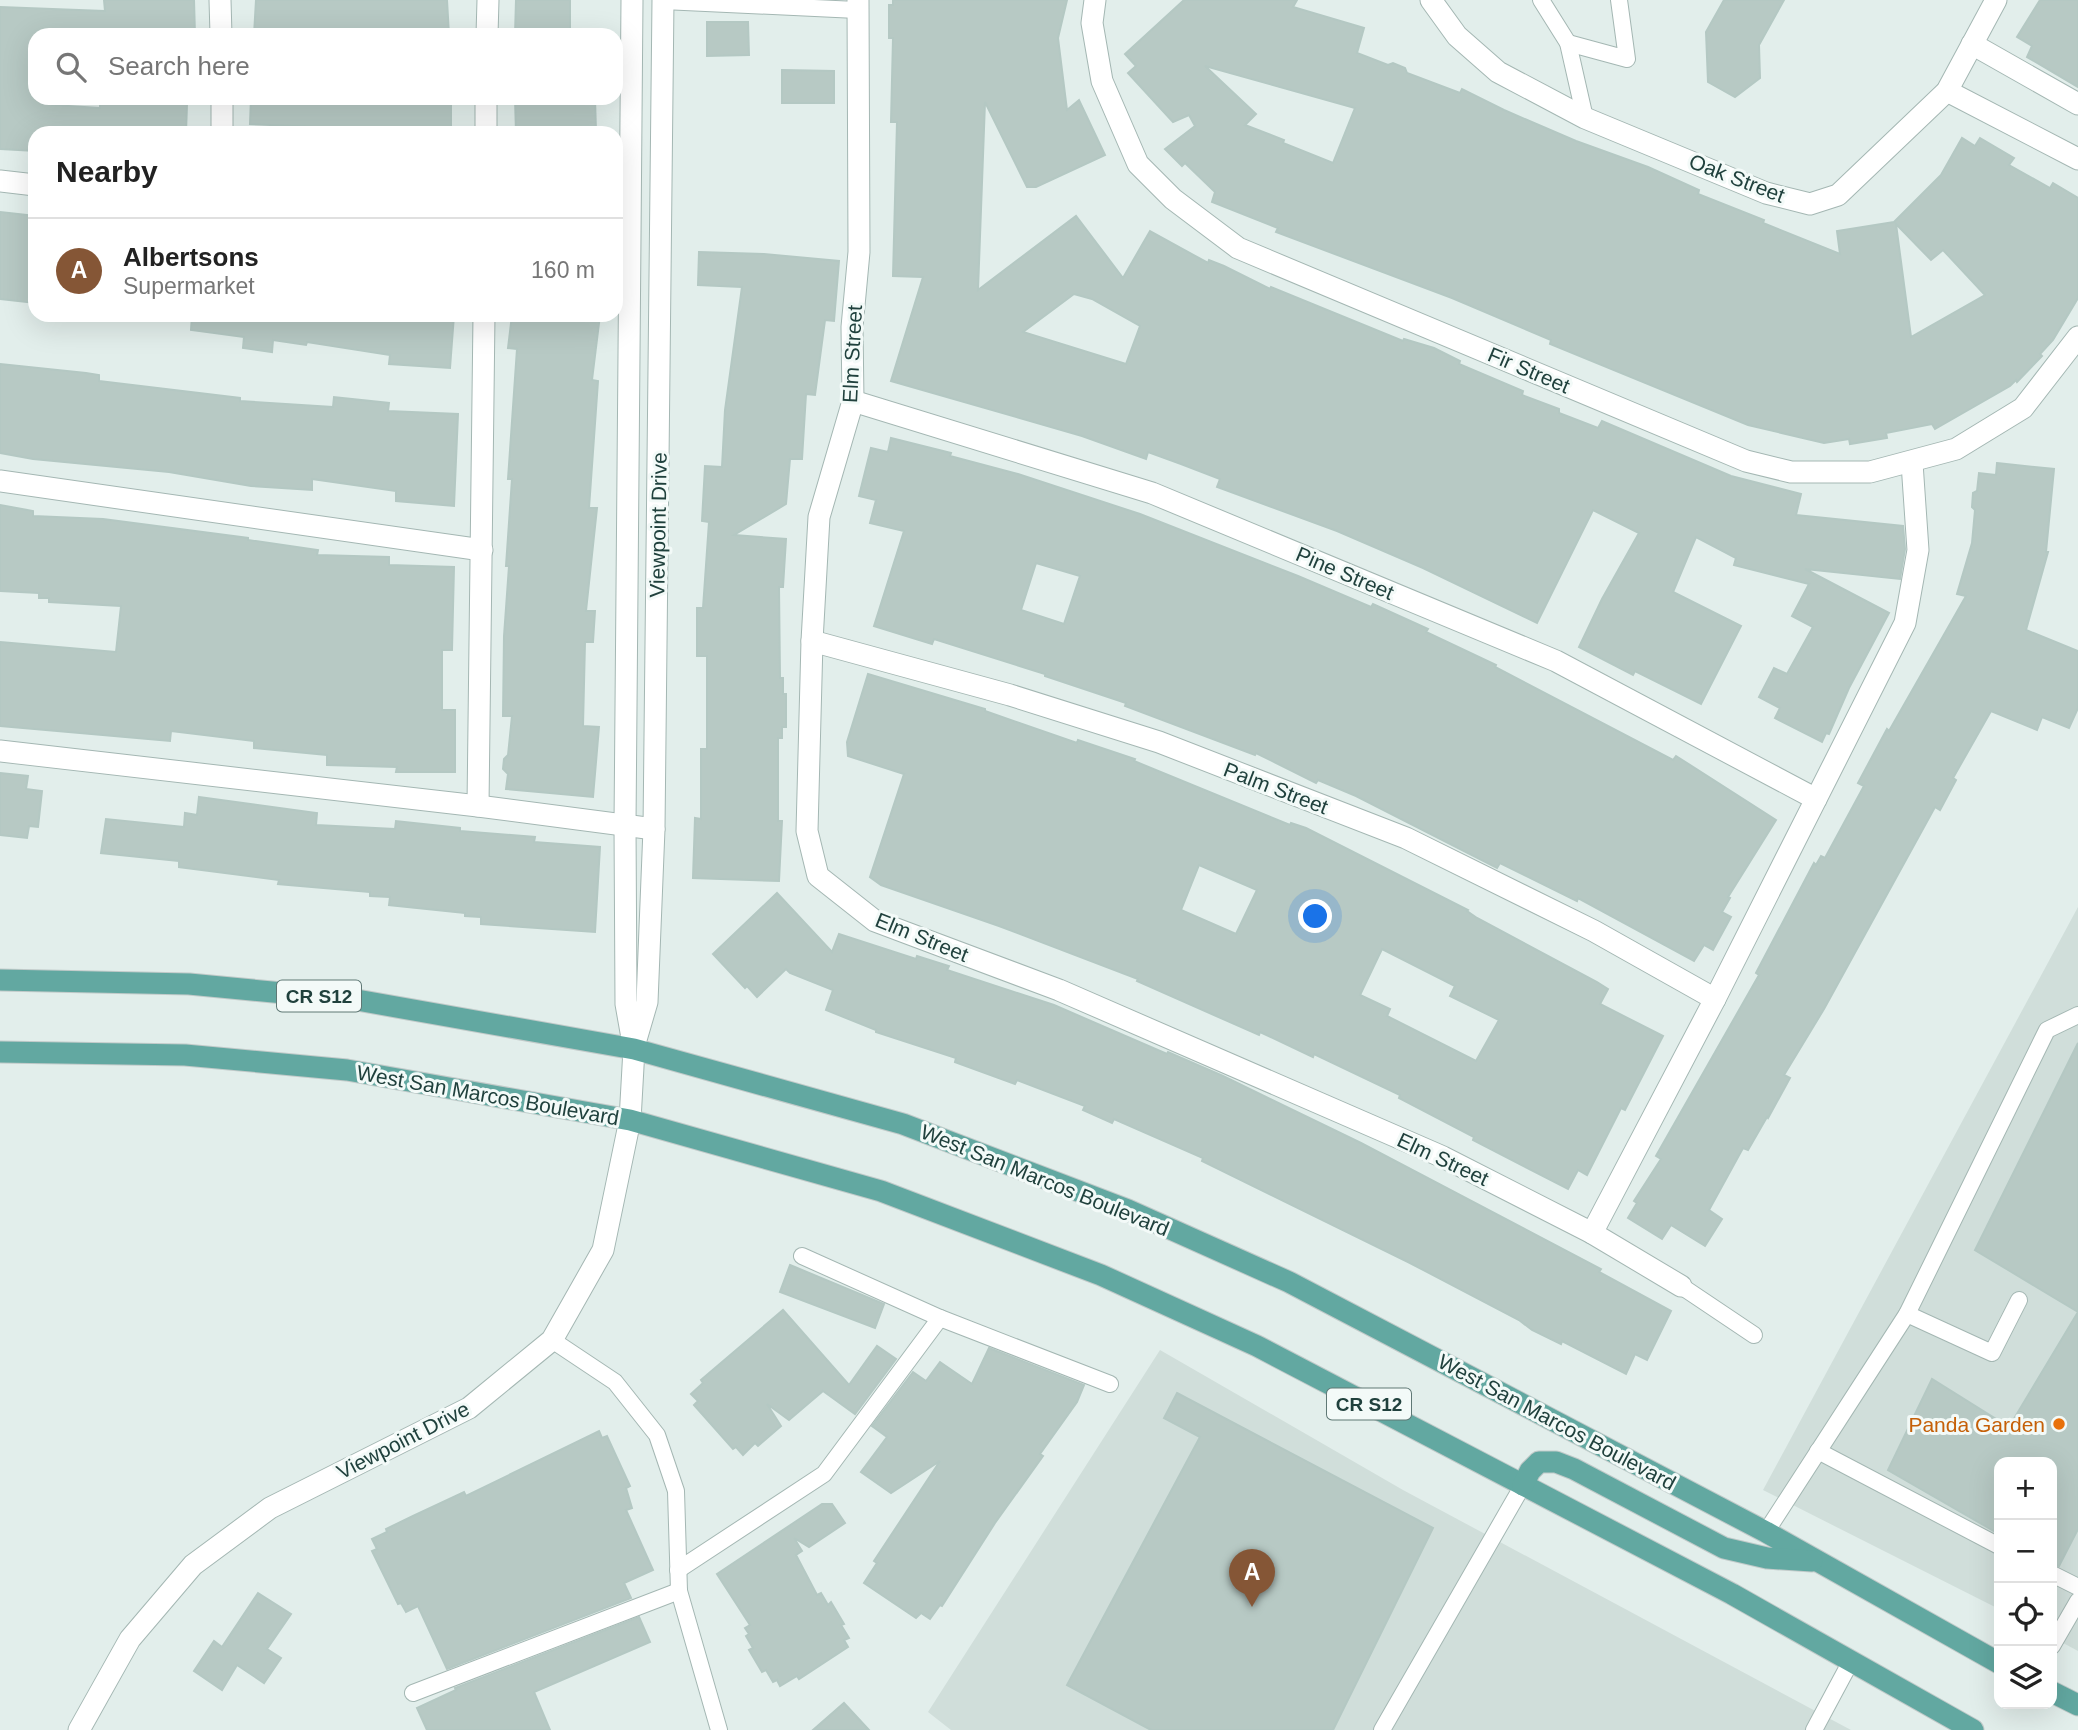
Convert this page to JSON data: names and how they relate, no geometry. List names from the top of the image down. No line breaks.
{"streets":{"main road":["CR S12","West San Marcos Boulevard"],"street":["Oak Street","Elm Street","Fir Street","Viewpoint Drive","Pine Street","Palm Street"]},"crossings":[["Elm Street","Pine Street"],["Elm Street","Palm Street"],["Viewpoint Drive","West San Marcos Boulevard"]],"places":["Panda Garden"],"page":{"search":"Search here","heading":"Nearby","list":[{"mark":"A","name":"Albertsons","note":"Supermarket","value":"160 m"}],"map_buttons":["+","−"],"pins":"A"}}
